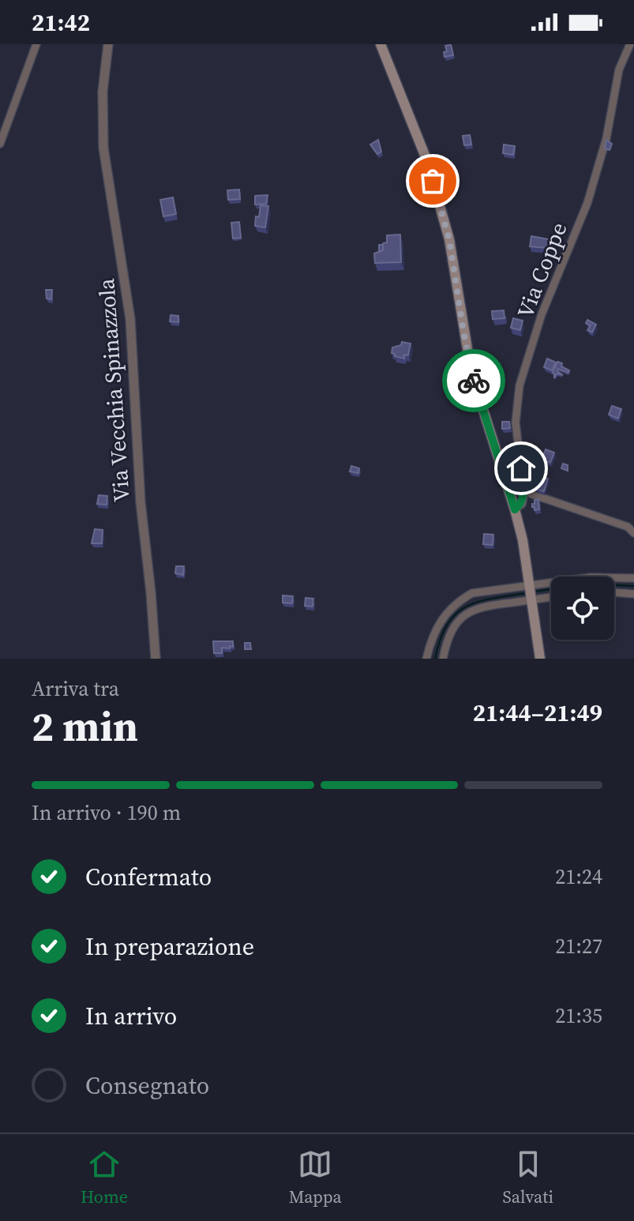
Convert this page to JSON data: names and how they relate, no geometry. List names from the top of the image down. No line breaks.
{"streets":{"street":["Via Coppe","Via Vecchia Spinazzola"]},"page":{"status":"21:42","heading":["2 min","Arriva tra","21:44–21:49"],"bar":"In arrivo · 190 m","list":[["Confermato","21:24"],["In preparazione","21:27"],["In arrivo","21:35"],"Consegnato"],"tabs":["Home","Mappa","Salvati"]}}
